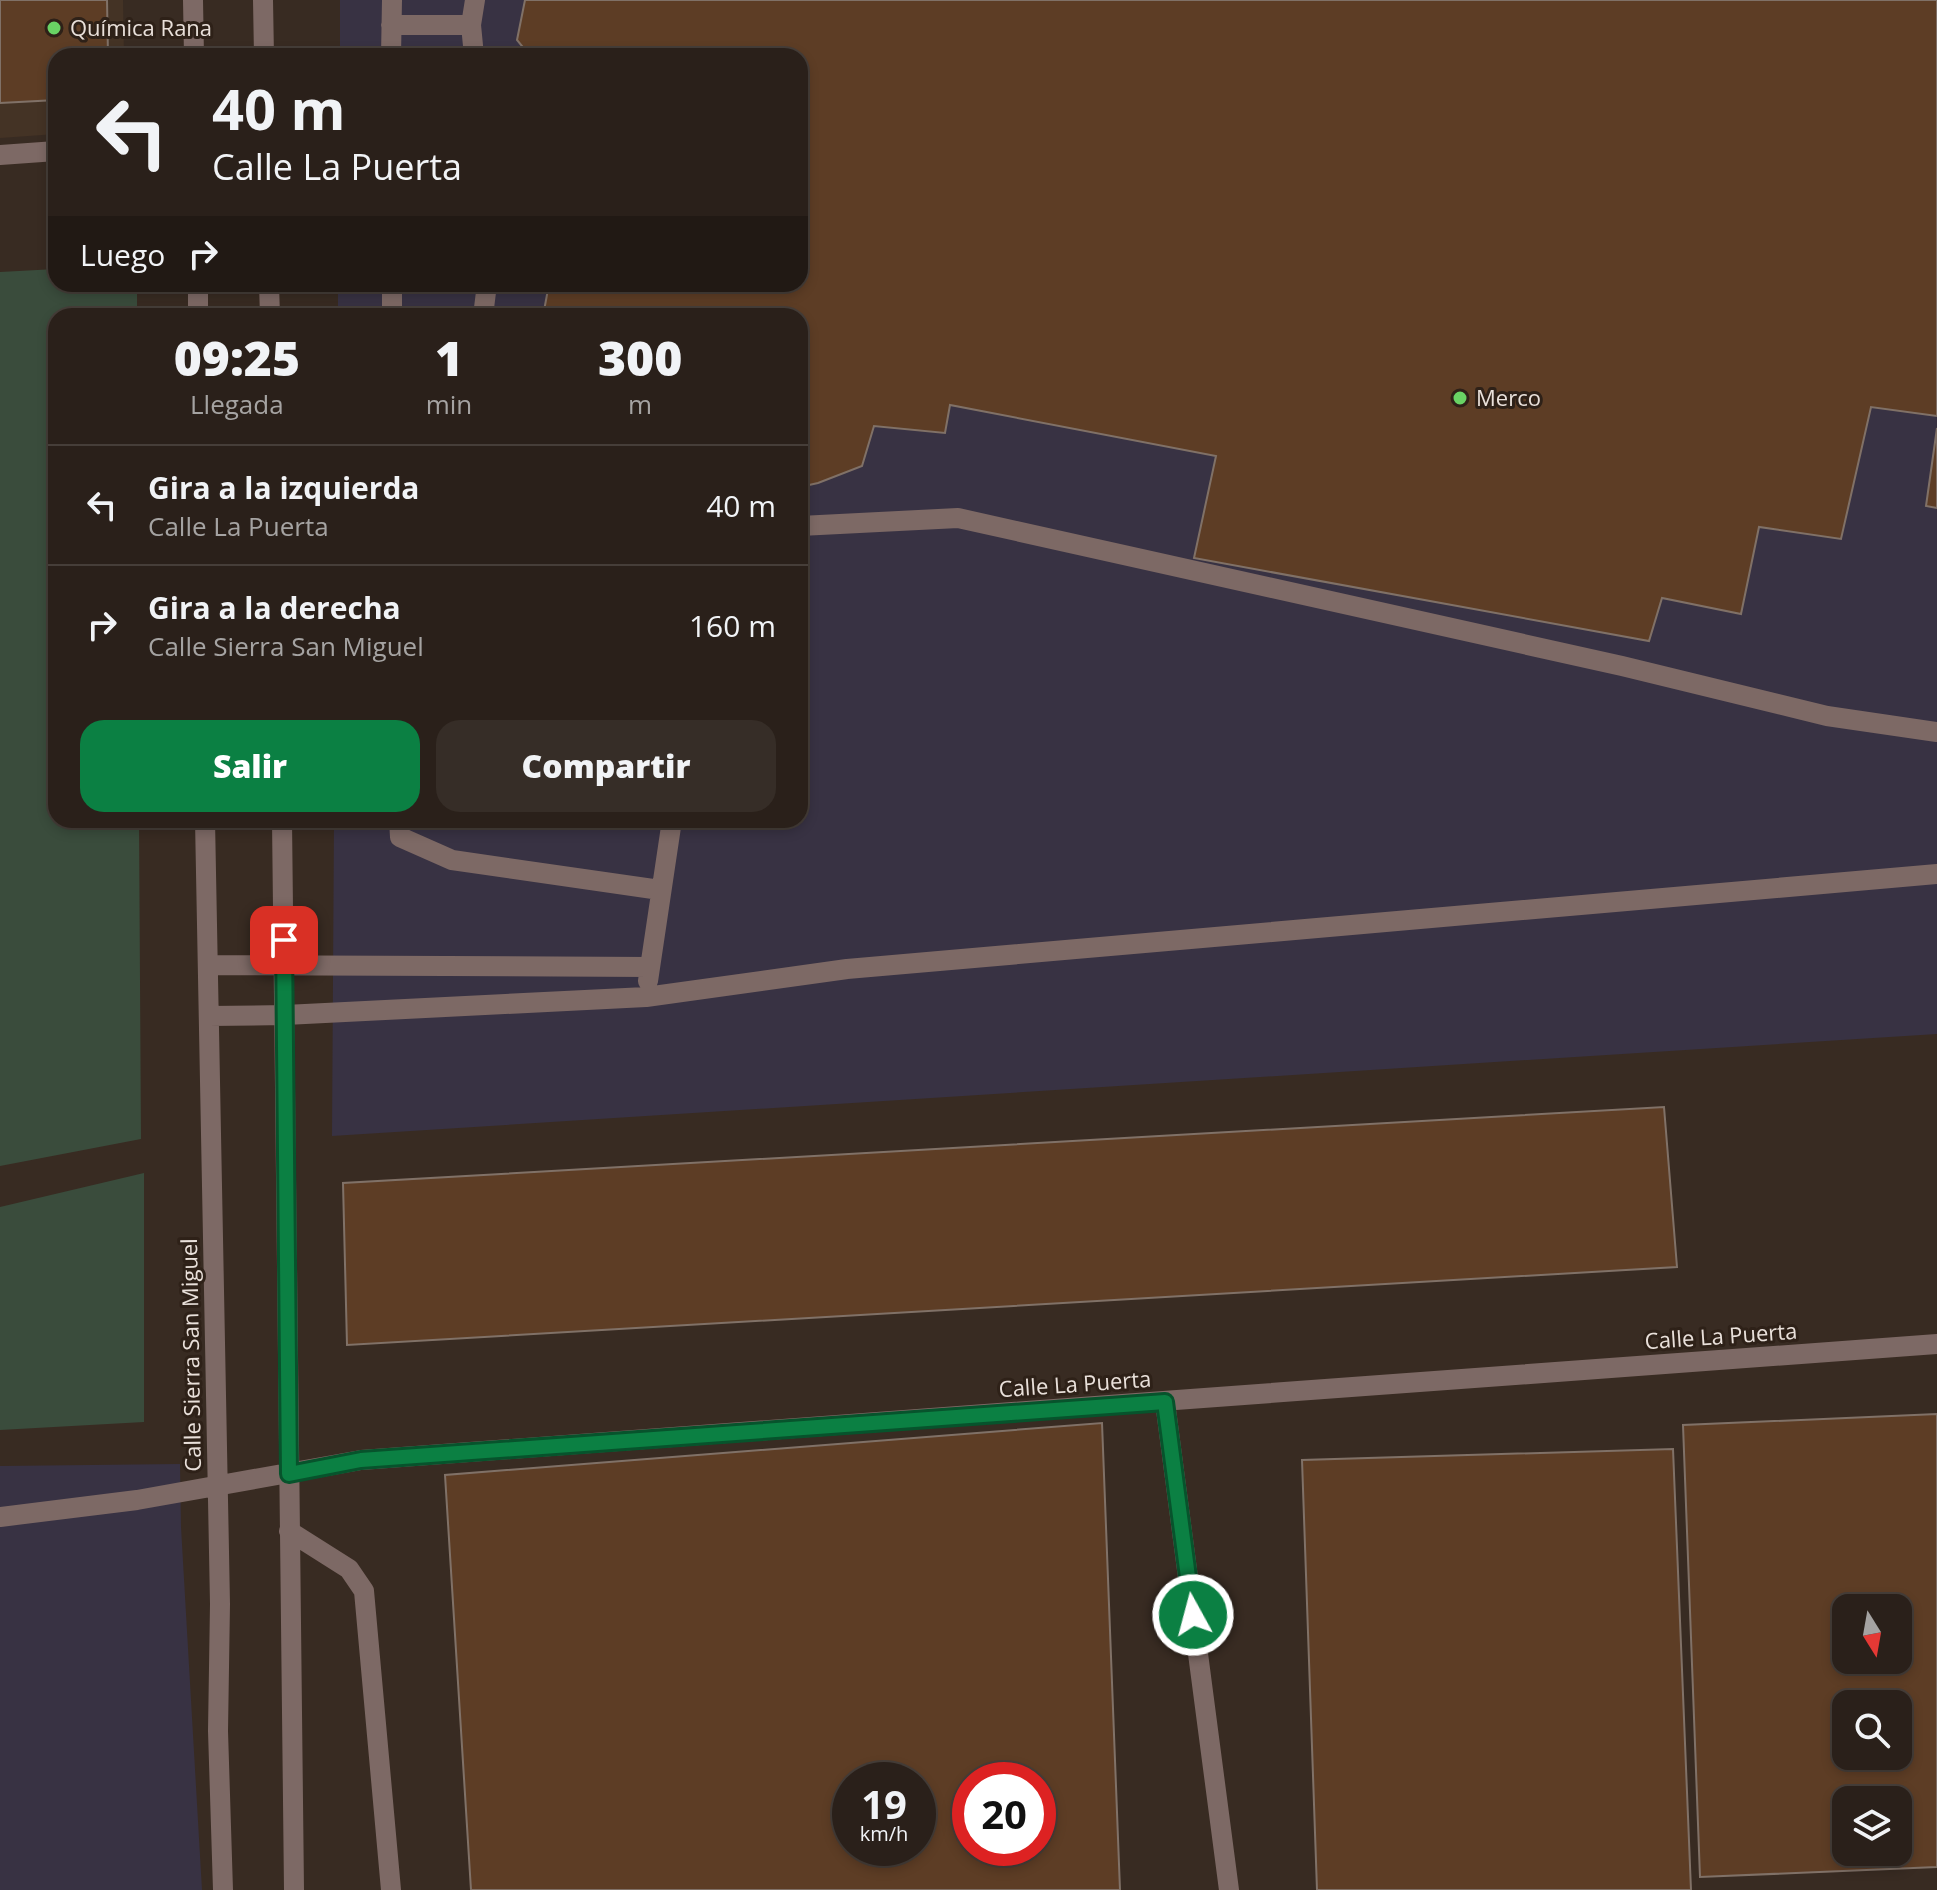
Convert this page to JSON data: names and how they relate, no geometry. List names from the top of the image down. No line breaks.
{"streets":{"street":["Calle La Puerta","Calle Sierra San Miguel"]},"crossings":[["Calle La Puerta","Calle Sierra San Miguel"]],"places":["Química Rana","Merco"],"north":"bottom","page":{"turn":["40 m","Calle La Puerta"],"then":"Luego","eta":["09:25","Llegada","1","min","300","m"],"list":[{"name":"Gira a la izquierda","note":"Calle La Puerta","value":"40 m"},{"name":"Gira a la derecha","note":"Calle Sierra San Miguel","value":"160 m"}],"buttons":["Salir","Compartir"],"speed":"19 km/h","limit":"20"}}
